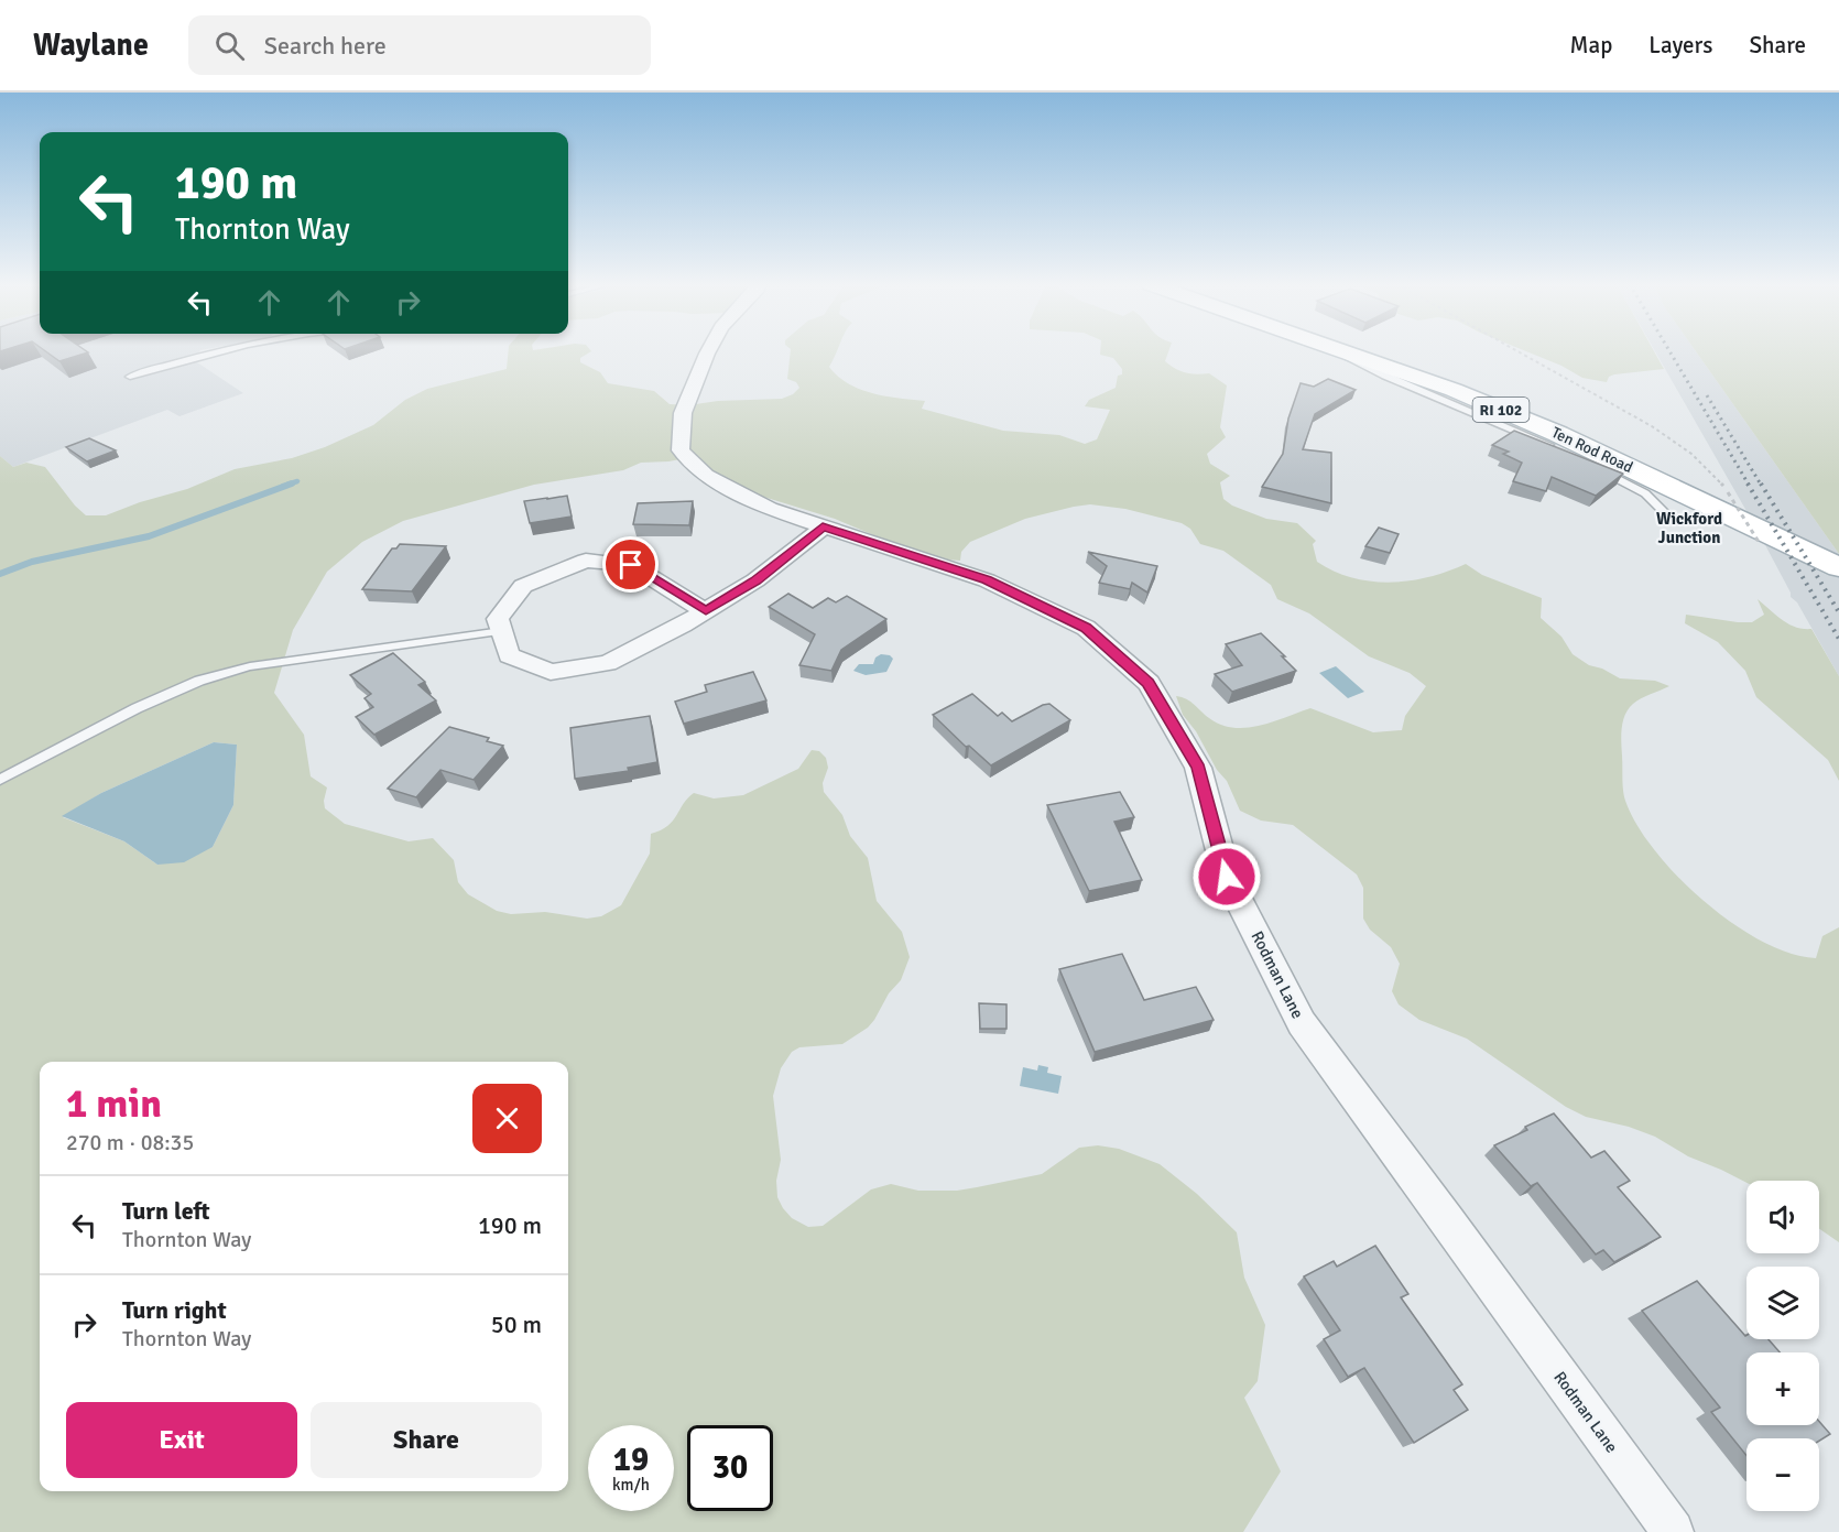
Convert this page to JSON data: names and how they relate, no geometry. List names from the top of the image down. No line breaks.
{"streets":{"main road":["RI 102","Ten Rod Road"],"street":["Rodman Lane"]},"districts":["Wickford Junction"],"page":{"header":"Waylane","search":"Search here","nav":["Map","Layers","Share"],"turn":["190 m","Thornton Way"],"heading":["1 min","270 m · 08:35"],"list":[{"name":"Turn left","note":"Thornton Way","value":"190 m"},{"name":"Turn right","note":"Thornton Way","value":"50 m"}],"map_buttons":["+","−"],"buttons":["Exit","Share"],"speed":"19 km/h","limit":"30"}}
